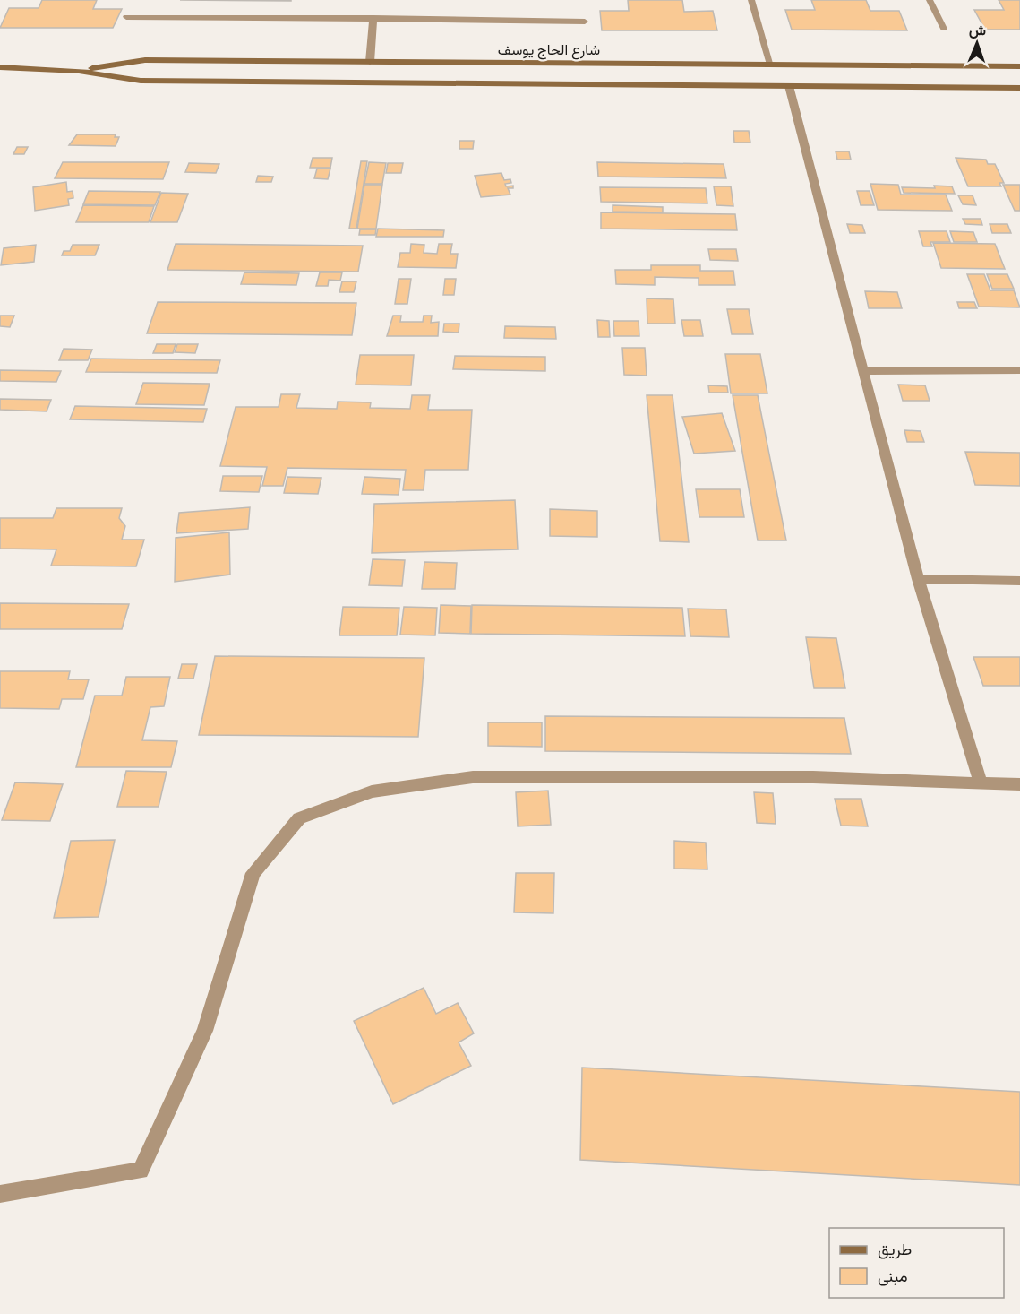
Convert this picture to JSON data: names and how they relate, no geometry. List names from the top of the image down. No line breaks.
{"streets":{"main road":["شارع الحاج يوسف"]},"legend":["طريق","مبنى"],"north":"top"}
